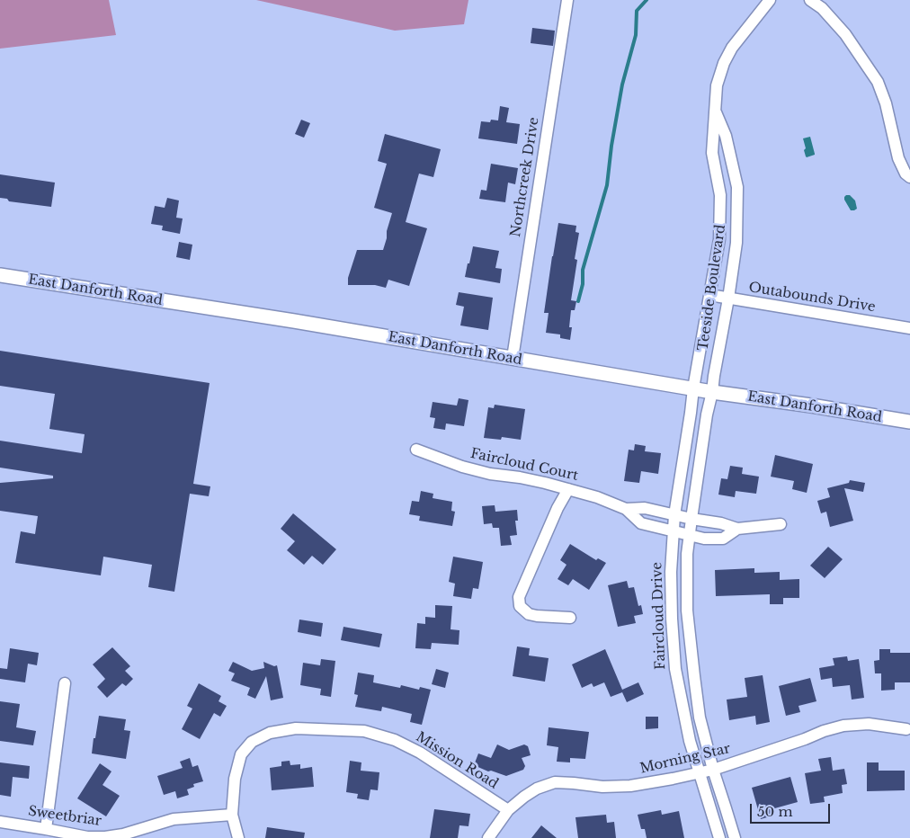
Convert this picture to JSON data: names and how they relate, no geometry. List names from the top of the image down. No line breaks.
{"streets":{"street":["Northcreek Drive","Teeside Boulevard","East Danforth Road","Outabounds Drive","Faircloud Court","Faircloud Drive","Morning Star","Mission Road","Sweetbriar"]},"crossings":[["Northcreek Drive","East Danforth Road"],["Teeside Boulevard","East Danforth Road"],["Teeside Boulevard","Outabounds Drive"],["Teeside Boulevard","Faircloud Drive"],["East Danforth Road","Faircloud Drive"],["Faircloud Court","Faircloud Drive"],["Faircloud Drive","Morning Star"],["Morning Star","Mission Road"],["Mission Road","Sweetbriar"]],"scale_bar":"50 m"}
